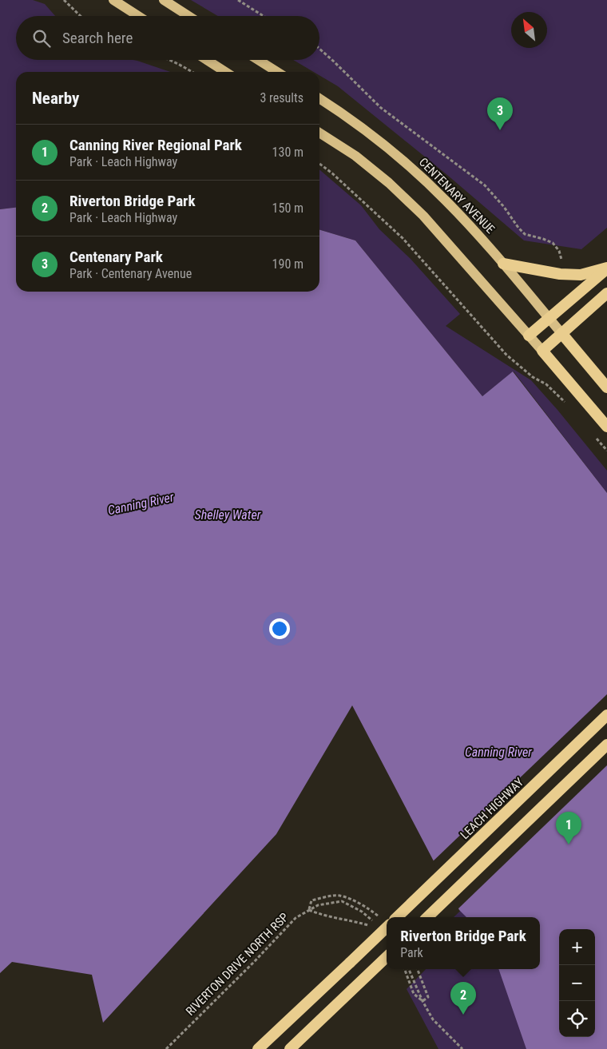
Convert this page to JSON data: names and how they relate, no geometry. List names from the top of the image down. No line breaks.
{"streets":{"highway":["LEACH HIGHWAY"],"main road":["CENTENARY AVENUE"],"path":["RIVERTON DRIVE NORTH RSP"]},"water":["Canning River","Shelley Water"],"north":"top left","page":{"search":"Search here","heading":["Nearby","3 results"],"pins":["3","1","2"],"list":[{"mark":"1","name":"Canning River Regional Park","note":"Park · Leach Highway","value":"130 m"},{"mark":"2","name":"Riverton Bridge Park","note":"Park · Leach Highway","value":"150 m"},{"mark":"3","name":"Centenary Park","note":"Park · Centenary Avenue","value":"190 m"}],"popup":["Riverton Bridge Park","Park"],"map_buttons":["+","−"]}}
